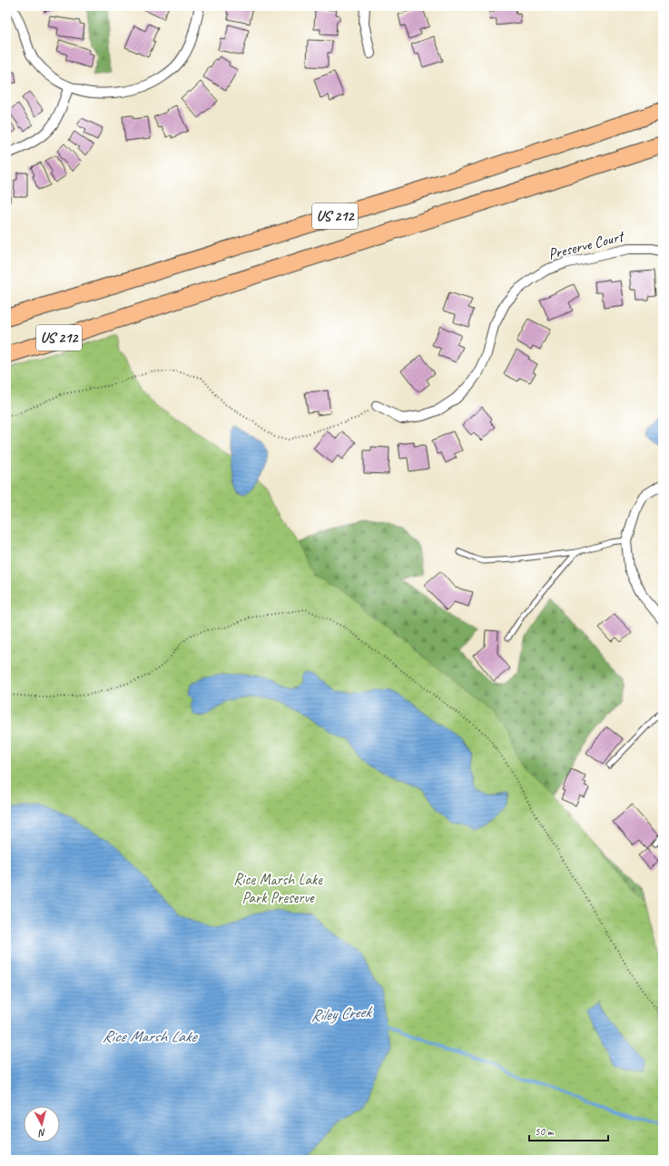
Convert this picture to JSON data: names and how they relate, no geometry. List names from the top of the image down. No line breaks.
{"streets":{"highway":["US 212"],"street":["Preserve Court"]},"water":["Riley Creek","Rice Marsh Lake"],"parks":["Rice Marsh Lake Park Preserve"],"scale_bar":"50 m","north":"bottom"}
